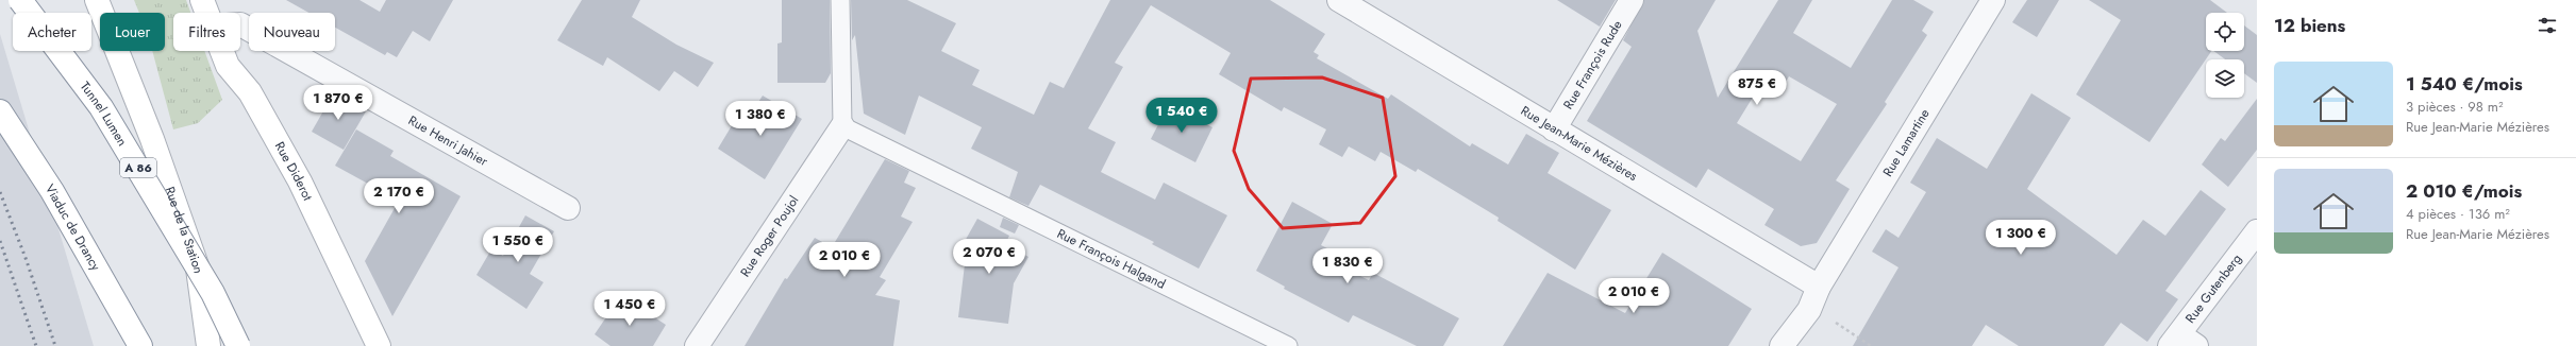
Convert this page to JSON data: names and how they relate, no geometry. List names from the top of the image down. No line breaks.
{"streets":{"main road":["Tunnel Lumen","A 86","Rue Diderot","Viaduc de Drancy","Rue de la Station"],"street":["Rue François Rude","Rue Henri Jahier","Rue Jean-Marie Mézières","Rue Lamartine","Rue Roger Poujol","Rue Gutenberg"],"lane":["Rue François Halgand"]},"crossings":[["Rue François Rude","Rue Jean-Marie Mézières"],["Rue Jean-Marie Mézières","Rue Lamartine"],["Rue Roger Poujol","Rue François Halgand"]],"page":{"heading":"12 biens","chip":["Acheter","Louer","Filtres","Nouveau"],"list":[{"name":"1 540 €/mois","note":"3 pièces · 98 m² · Rue Jean-Marie Mézières"},{"name":"2 010 €/mois","note":"4 pièces · 136 m² · Rue Jean-Marie Mézières"}],"price":["875 €","1 870 €","1 540 €","1 380 €","2 170 €","1 300 €","1 550 €","2 070 €","2 010 €","1 830 €","2 010 €","1 450 €"]}}
